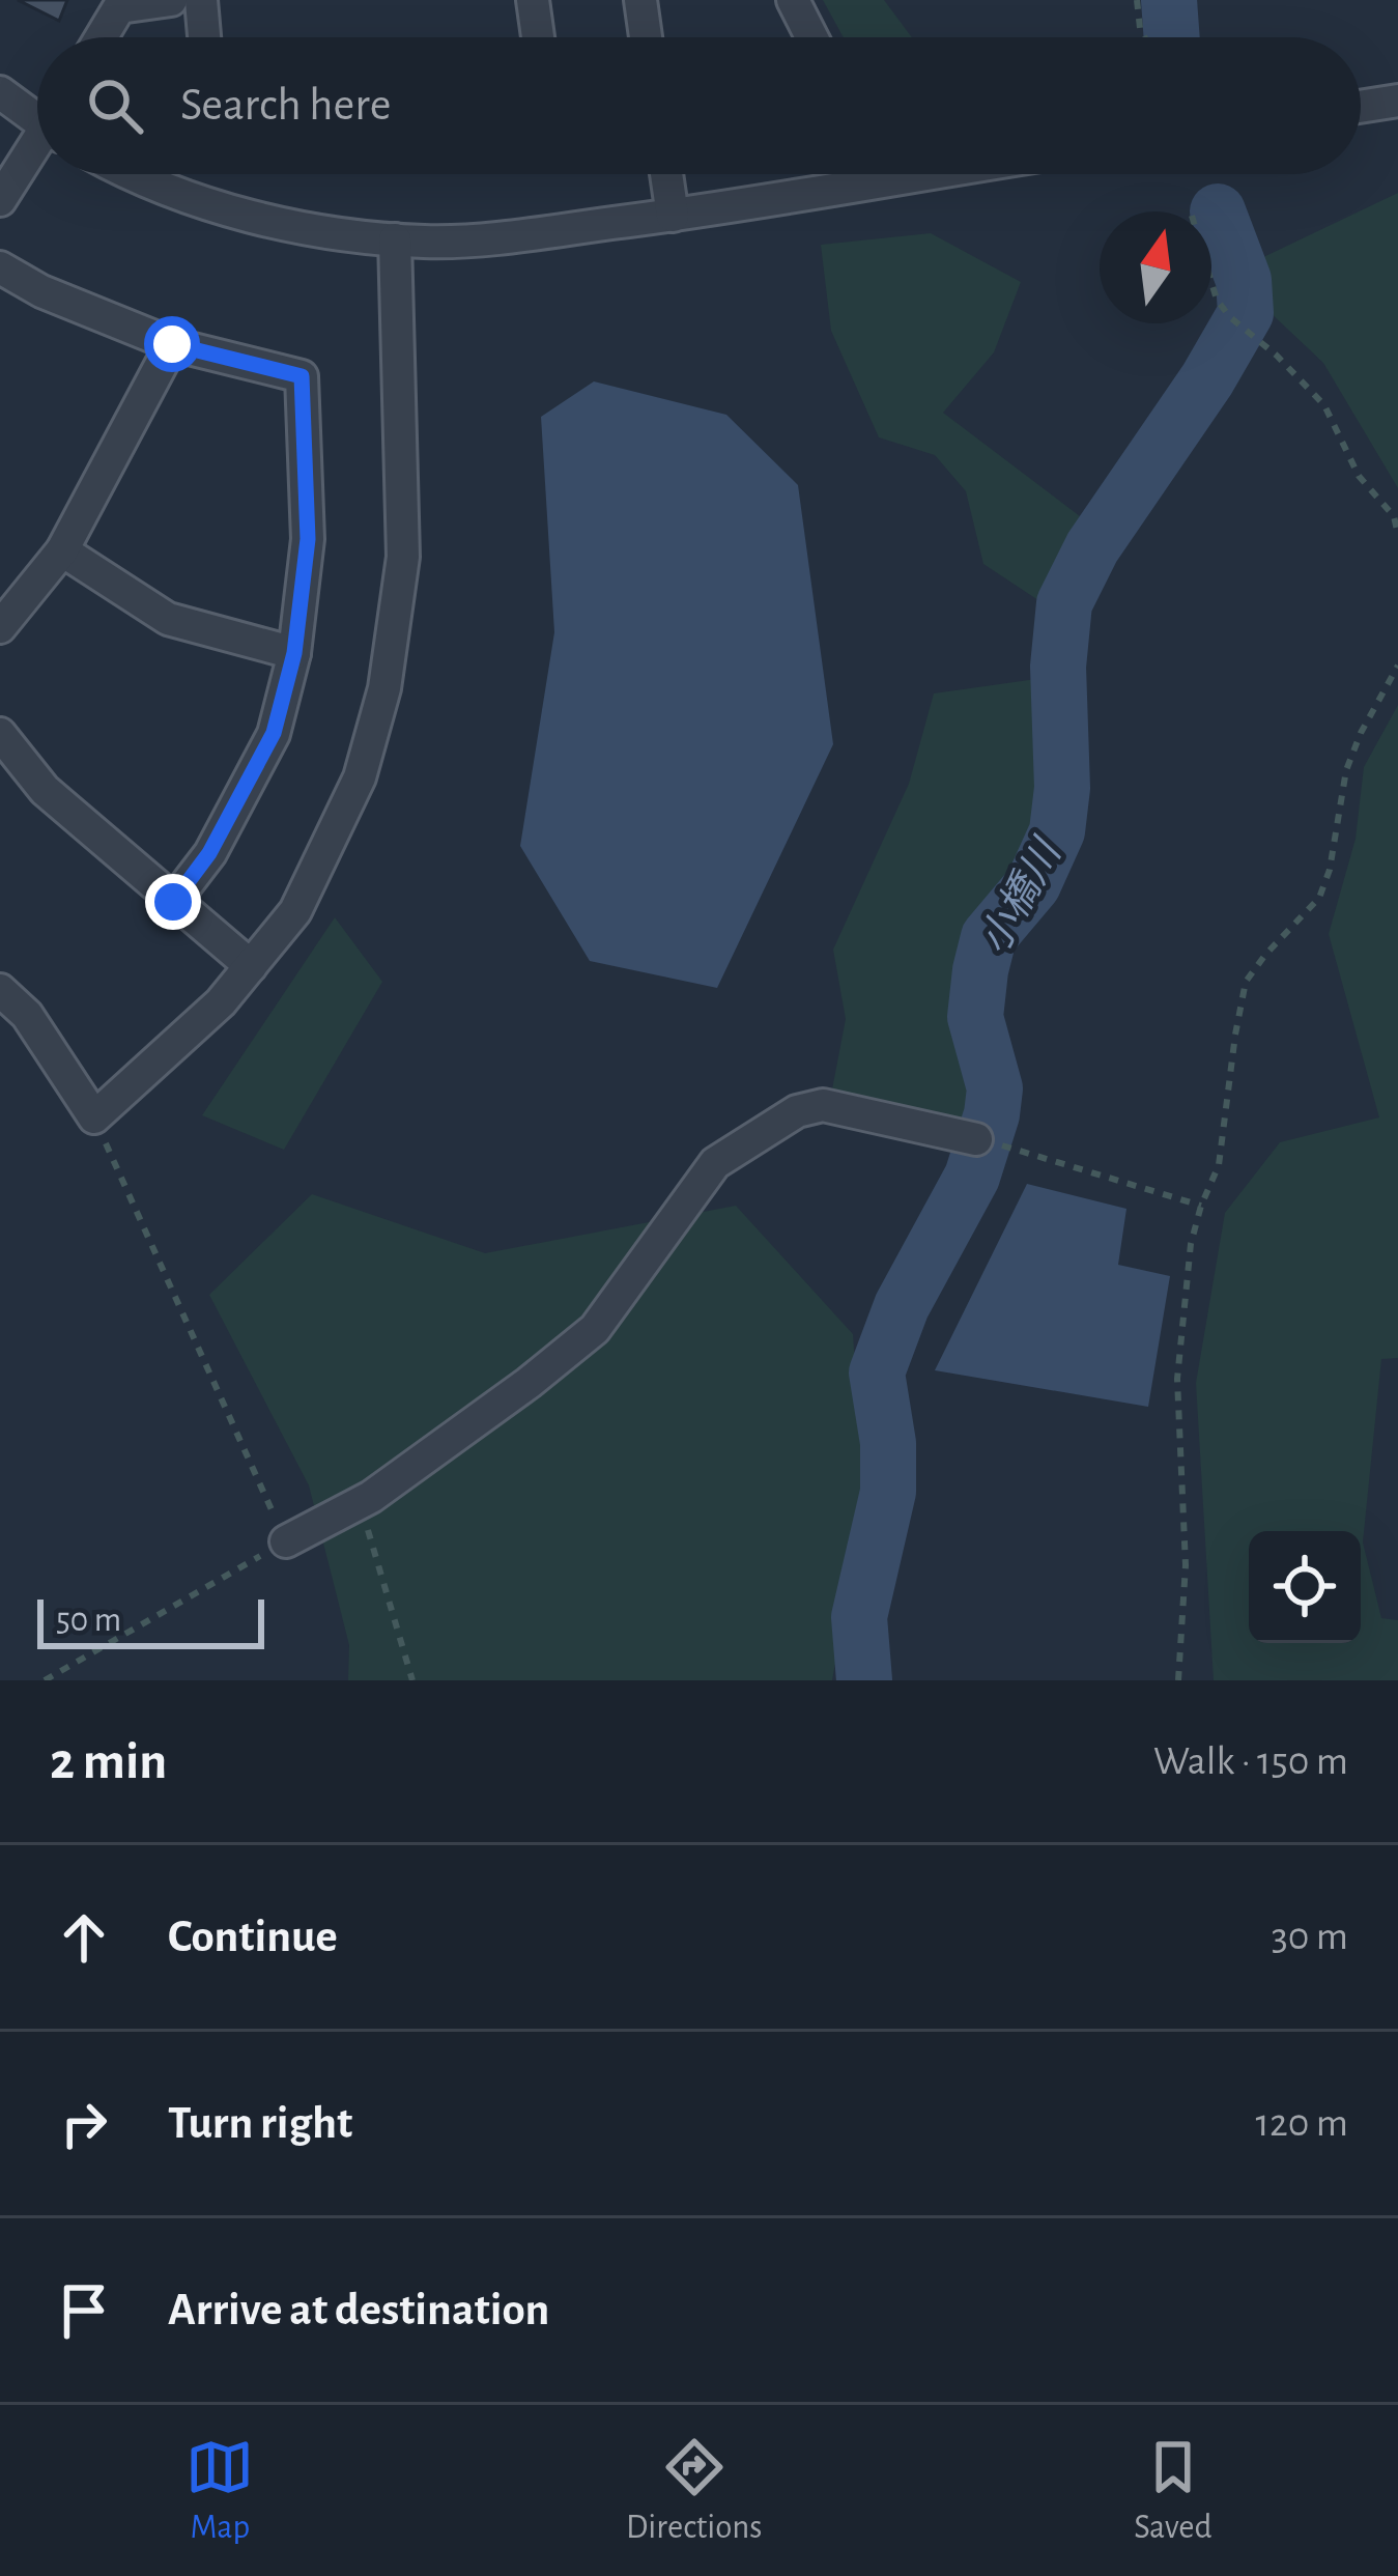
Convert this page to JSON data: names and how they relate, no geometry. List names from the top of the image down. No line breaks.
{"water":["小橋川"],"scale_bar":"50 m","north":"top","page":{"search":"Search here","scale":"50 m","heading":["2 min","Walk · 150 m"],"list":[["Continue","30 m"],["Turn right","120 m"],"Arrive at destination"],"nav":["Map","Directions","Saved"]}}
